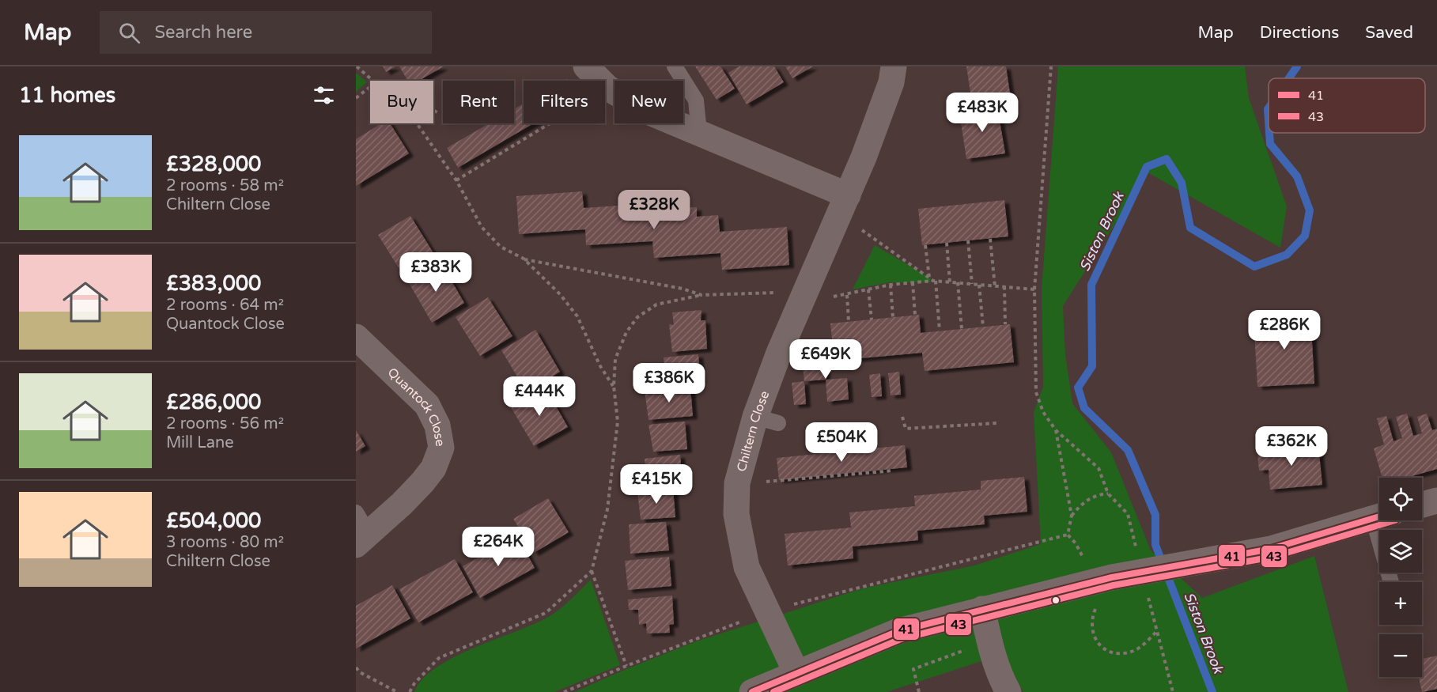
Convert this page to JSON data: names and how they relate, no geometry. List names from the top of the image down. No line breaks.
{"streets":{"street":["Quantock Close","Chiltern Close"]},"water":["Siston Brook"],"lines":["transit line 41","transit line 43"],"legend":["41","43"],"page":{"header":"Map","search":"Search here","nav":["Map","Directions","Saved"],"heading":"11 homes","chip":["Buy","Rent","Filters","New"],"price":["£483K","£328K","£383K","£286K","£649K","£386K","£444K","£504K","£362K","£415K","£264K"],"list":[{"name":"£328,000","note":"2 rooms · 58 m² · Chiltern Close"},{"name":"£383,000","note":"2 rooms · 64 m² · Quantock Close"},{"name":"£286,000","note":"2 rooms · 56 m² · Mill Lane"},{"name":"£504,000","note":"3 rooms · 80 m² · Chiltern Close"}],"map_buttons":["+","−"]}}
